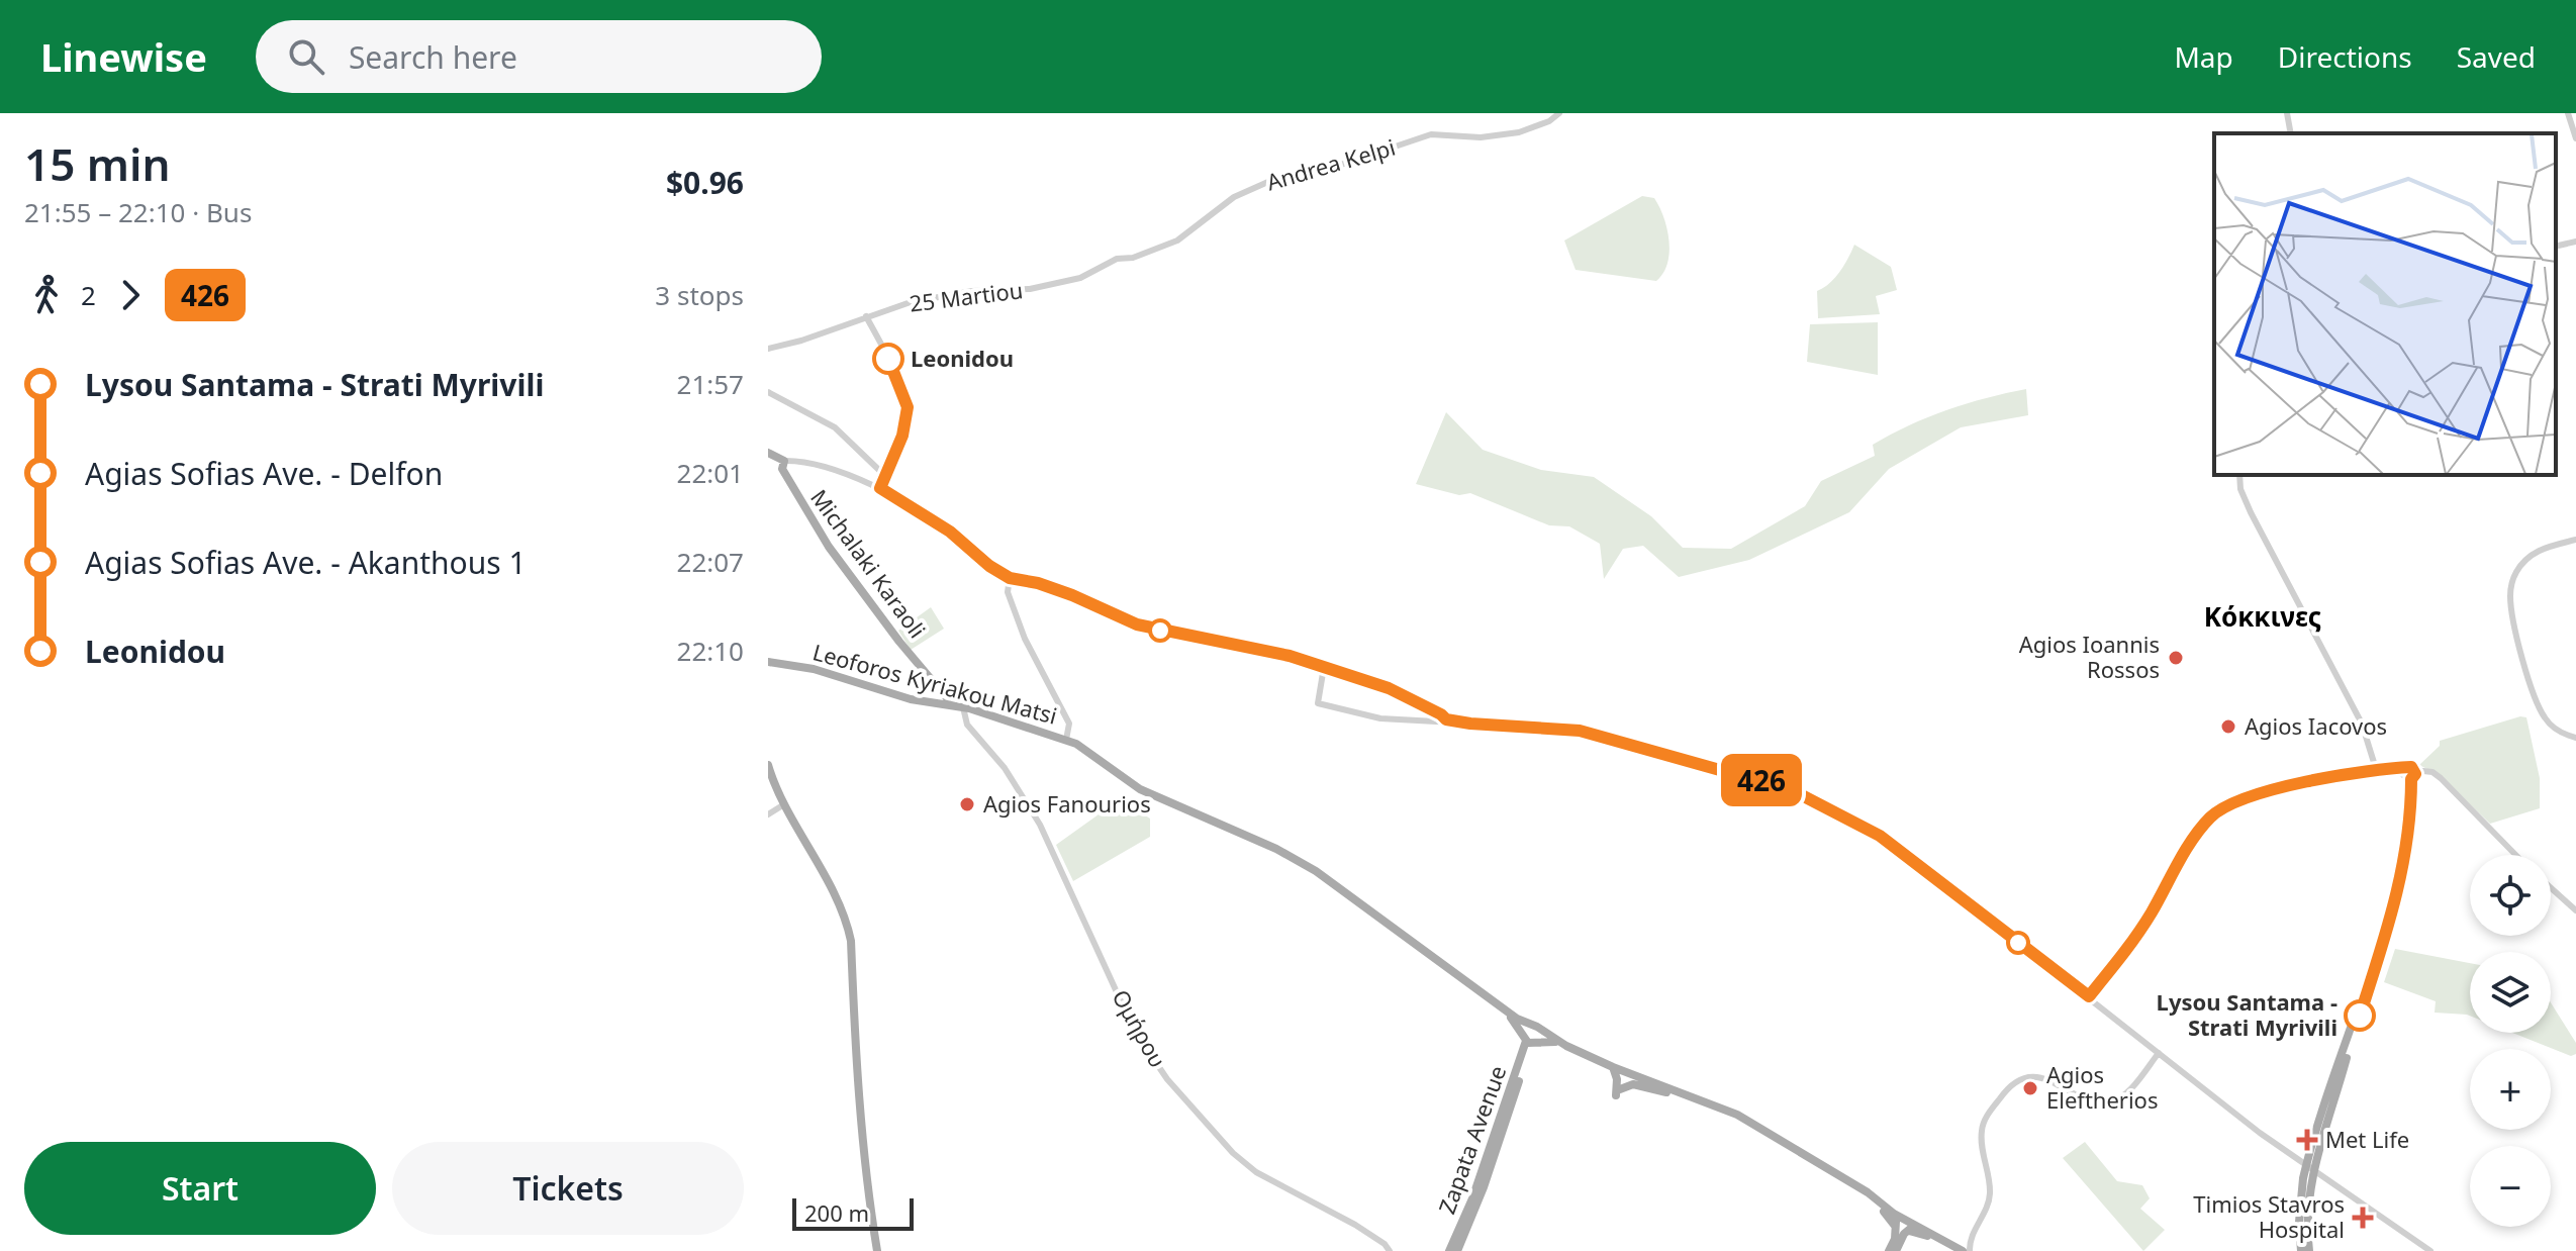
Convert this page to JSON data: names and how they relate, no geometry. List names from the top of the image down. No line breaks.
{"streets":{"main road":["Michalaki Karaoli","Leoforos Kyriakou Matsi","Zapata Avenue"],"street":["Andrea Kelpi","25 Martiou","Ομήρου"]},"crossings":[["Andrea Kelpi","25 Martiou"],["Michalaki Karaoli","Leoforos Kyriakou Matsi"],["Leoforos Kyriakou Matsi","Ομήρου"],["Leoforos Kyriakou Matsi","Zapata Avenue"]],"districts":["Κόκκινες"],"places":{"other":["Leonidou","Agios Ioannis Rossos","Agios Iacovos","Agios Fanourios","Lysou Santama - Strati Myrivili","Agios Eleftherios"],"health":["Met Life","Timios Stavros Hospital"]},"lines":["bus line 426"],"scale_bar":"200 m","page":{"header":"Linewise","search":"Search here","nav":["Map","Directions","Saved"],"heading":["15 min","21:55 – 22:10 · Bus","$0.96"],"on_map":"426","legs":["2","426","3 stops"],"list":[{"name":"Lysou Santama - Strati Myrivili","value":"21:57"},{"name":"Agias Sofias Ave. - Delfon","value":"22:01"},{"name":"Agias Sofias Ave. - Akanthous 1","value":"22:07"},{"name":"Leonidou","value":"22:10"}],"map_buttons":["+","−"],"buttons":["Start","Tickets"],"scale":"200 m"}}
